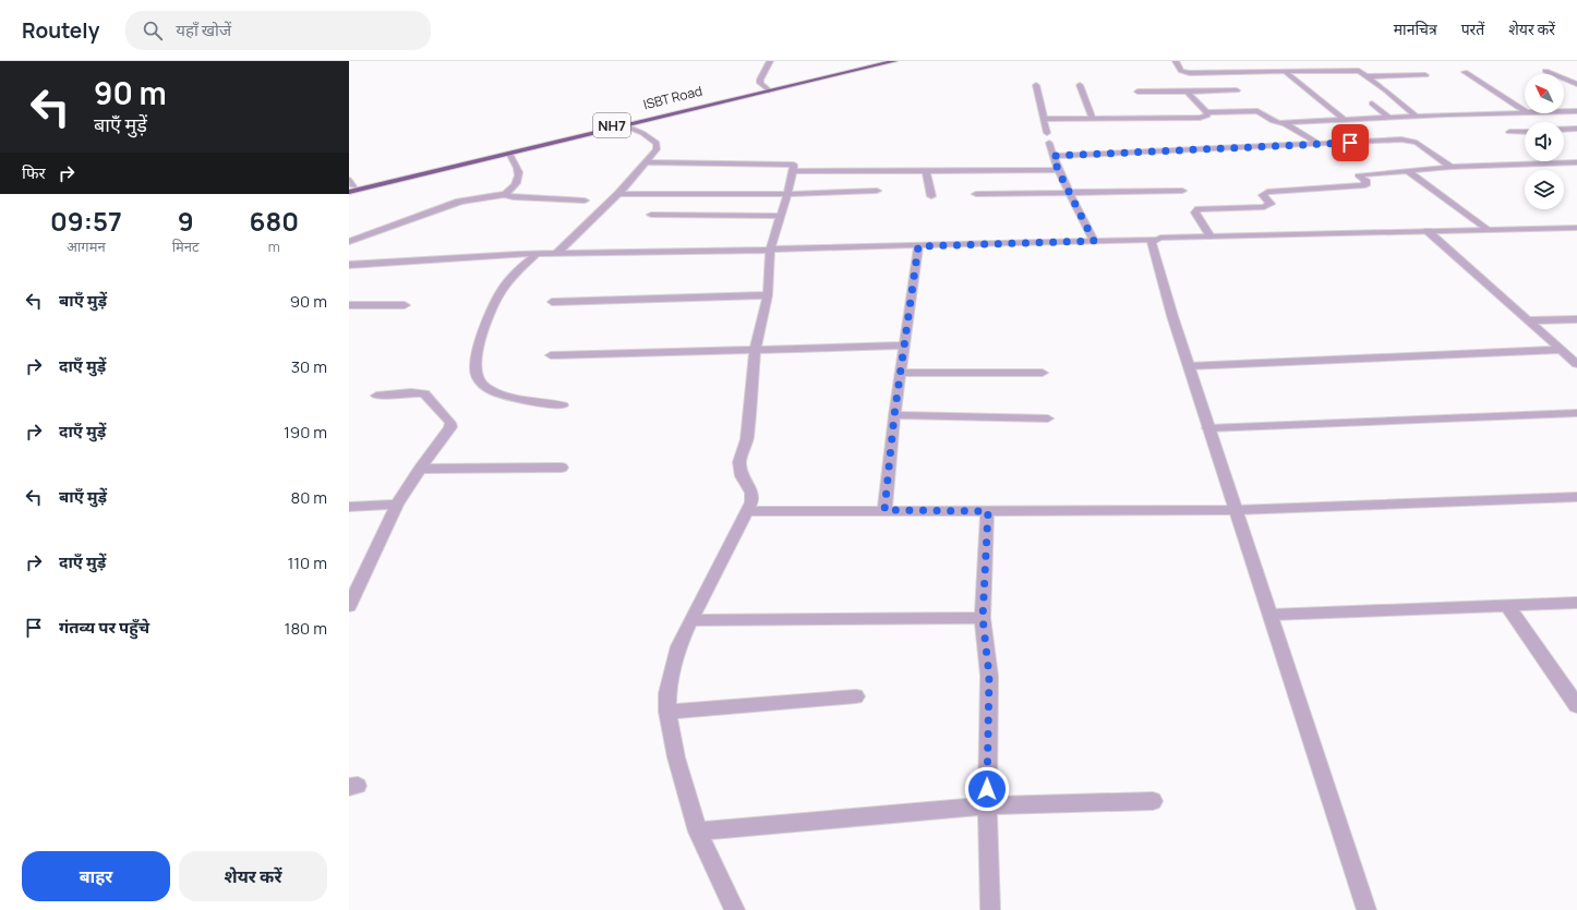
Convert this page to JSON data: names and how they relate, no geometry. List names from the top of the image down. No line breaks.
{"streets":{"highway":["ISBT Road","NH7"]},"crossings":[["ISBT Road","NH7"]],"north":"top left","page":{"header":"Routely","search":"यहाँ खोजें","nav":["मानचित्र","परतें","शेयर करें"],"turn":["90 m","बाएँ मुड़ें"],"then":"फिर","eta":["09:57","आगमन","9","मिनट","680","m"],"list":[{"name":"बाएँ मुड़ें","value":"90 m"},{"name":"दाएँ मुड़ें","value":"30 m"},{"name":"दाएँ मुड़ें","value":"190 m"},{"name":"बाएँ मुड़ें","value":"80 m"},{"name":"दाएँ मुड़ें","value":"110 m"},{"name":"गंतव्य पर पहुँचे","value":"180 m"}],"buttons":["बाहर","शेयर करें"]}}
